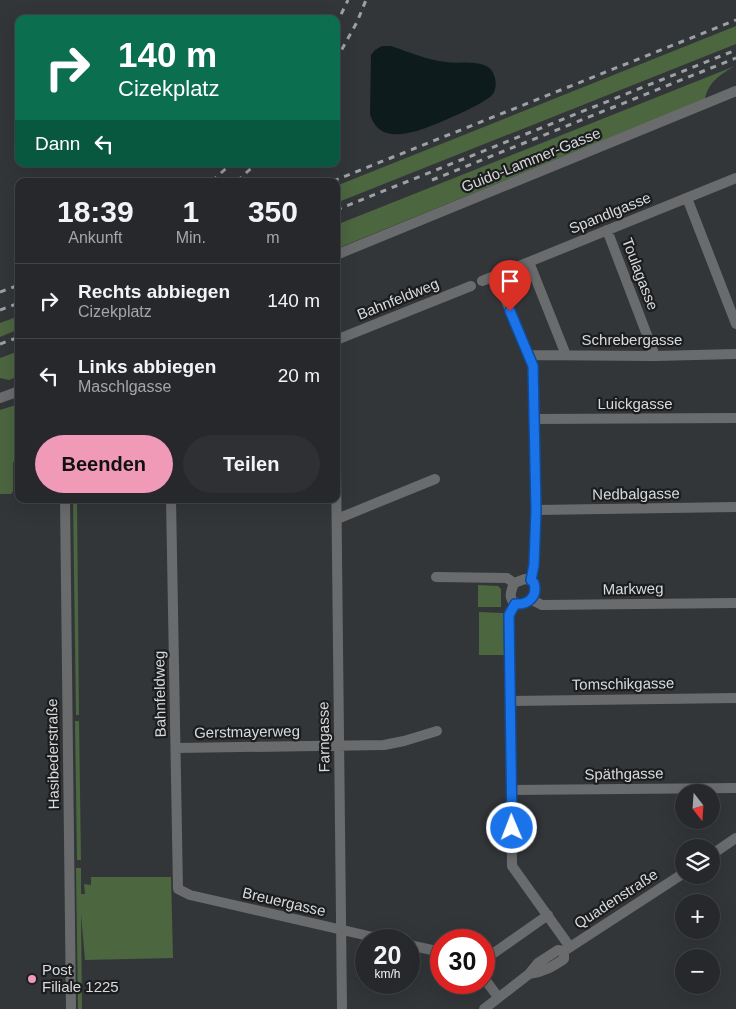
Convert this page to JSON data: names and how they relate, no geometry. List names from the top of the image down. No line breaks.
{"streets":{"street":["Guido-Lammer-Gasse","Spandlgasse","Toulagasse","Bahnfeldweg","Schrebergasse","Luickgasse","Nedbalgasse","Markweg","Tomschikgasse","Gerstmayerweg","Farngasse","Hasibederstraße","Späthgasse","Quadenstraße","Breuergasse"]},"crossings":[["Spandlgasse","Toulagasse"],["Toulagasse","Schrebergasse"],["Bahnfeldweg","Gerstmayerweg"],["Bahnfeldweg","Breuergasse"],["Gerstmayerweg","Farngasse"],["Farngasse","Breuergasse"]],"places":["Post Filiale 1225"],"north":"bottom","page":{"turn":["140 m","Cizekplatz"],"then":"Dann","eta":["18:39","Ankunft","1","Min.","350","m"],"list":[{"name":"Rechts abbiegen","note":"Cizekplatz","value":"140 m"},{"name":"Links abbiegen","note":"Maschlgasse","value":"20 m"}],"buttons":["Beenden","Teilen"],"map_buttons":["+","−"],"speed":"20 km/h","limit":"30"}}
